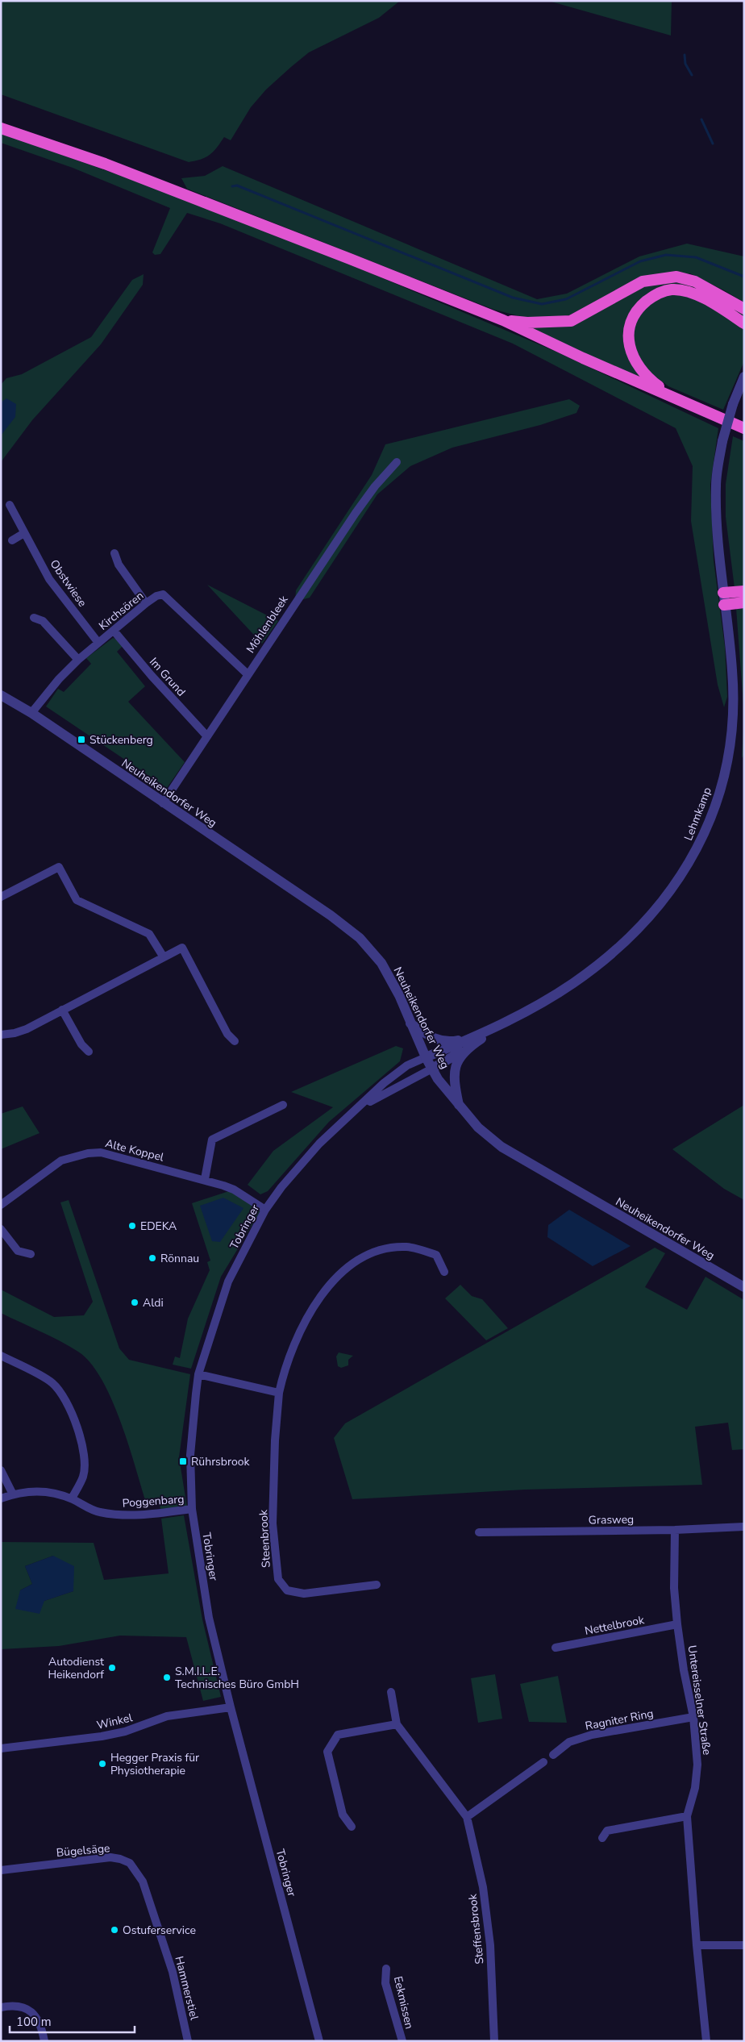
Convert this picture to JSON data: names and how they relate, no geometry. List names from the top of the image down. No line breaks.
{"streets":{"street":["Obstwiese","Kirchsören","Möhlenbleek","Im Grund","Neuheikendorfer Weg","Lehmkamp","Alte Koppel","Tobringer","Poggenbarg","Grasweg","Steenbrook","Nettelbrook","Untereisselner Straße","Ragniter Ring","Winkel","Bügelsäge","Steffensbrook","Hammerstiel","Eekmissen"]},"crossings":[["Obstwiese","Kirchsören"],["Kirchsören","Möhlenbleek"],["Kirchsören","Im Grund"],["Kirchsören","Neuheikendorfer Weg"],["Möhlenbleek","Im Grund"],["Möhlenbleek","Neuheikendorfer Weg"],["Neuheikendorfer Weg","Tobringer"],["Alte Koppel","Tobringer"],["Tobringer","Poggenbarg"],["Tobringer","Winkel"],["Grasweg","Untereisselner Straße"],["Nettelbrook","Untereisselner Straße"],["Untereisselner Straße","Ragniter Ring"],["Bügelsäge","Hammerstiel"]],"places":{"transit":["Stückenberg","Rührsbrook"],"other":["EDEKA","Rönnau","Aldi","Autodienst Heikendorf","S.M.I.L.E. Technisches Büro GmbH","Hegger Praxis für Physiotherapie","Ostuferservice"]},"scale_bar":"100 m"}
